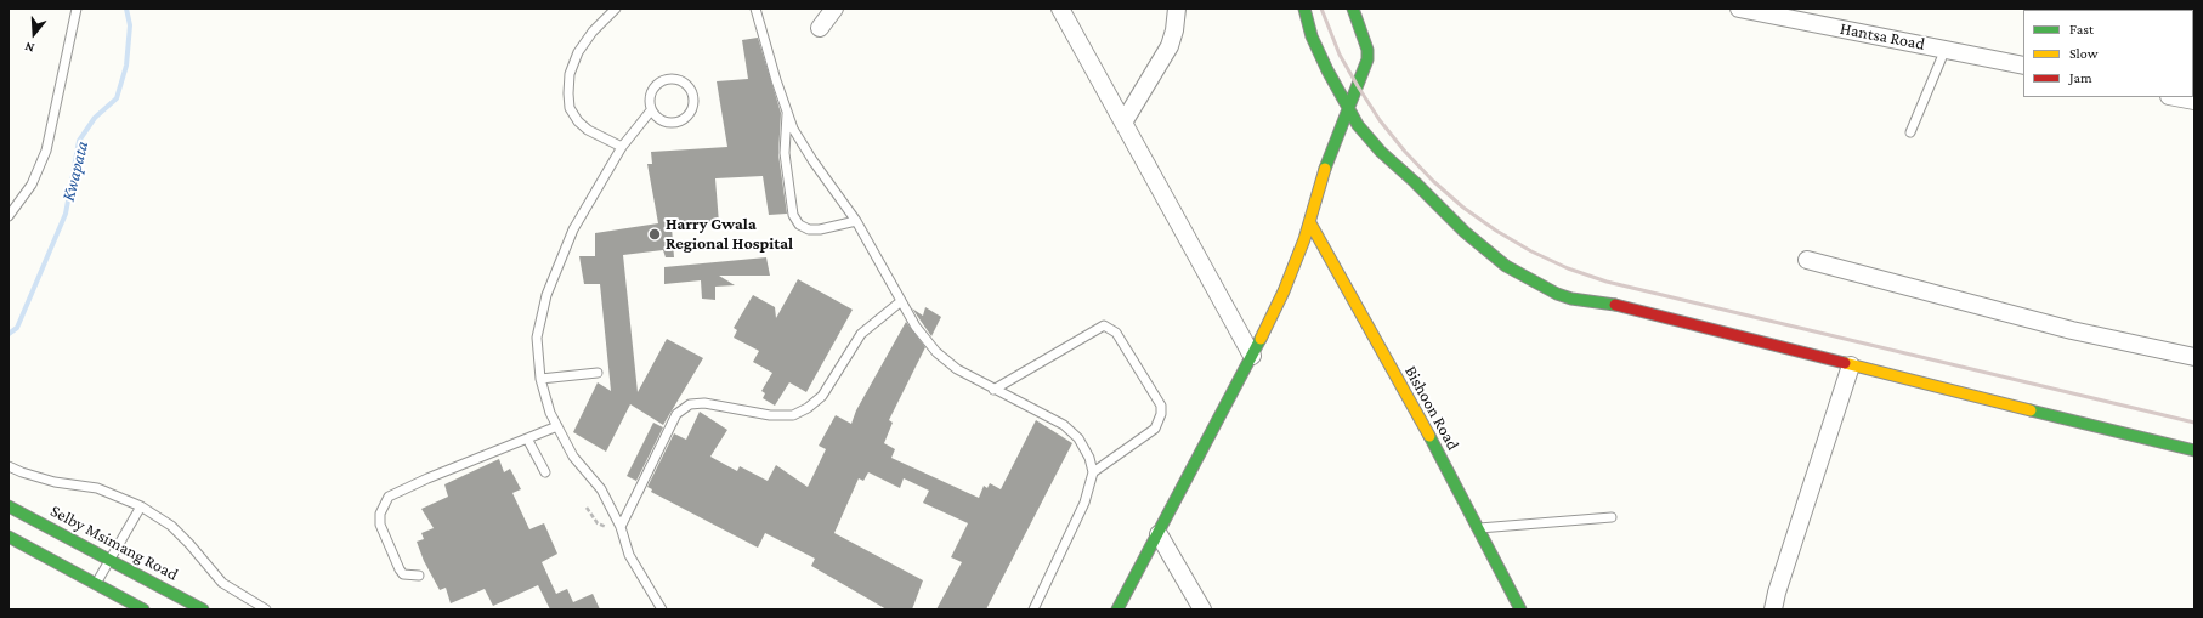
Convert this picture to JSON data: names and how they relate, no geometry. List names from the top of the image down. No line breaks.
{"streets":{"street":["Hantsa Road","Bishoon Road","Selby Msimang Road"]},"water":["Kwapata"],"places":["Harry Gwala Regional Hospital"],"legend":["Fast","Slow","Jam"],"north":"bottom"}
